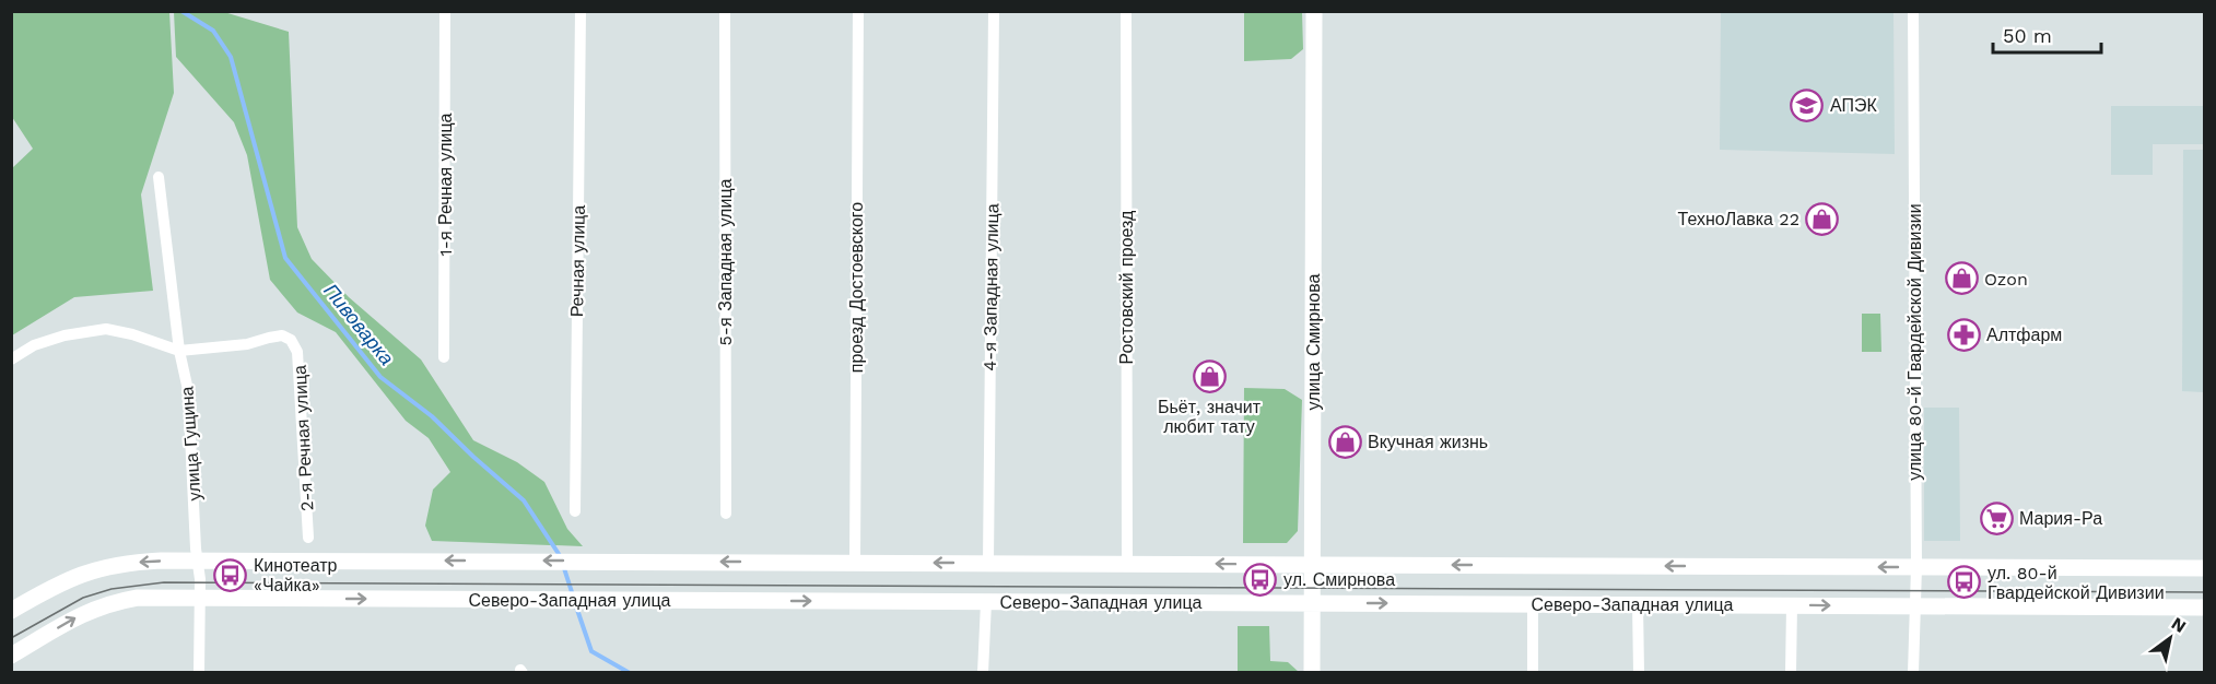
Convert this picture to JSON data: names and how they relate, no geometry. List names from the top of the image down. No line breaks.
{"streets":{"main road":["улица Смирнова","Северо-Западная улица"],"street":["1-я Речная улица","Речная улица","5-я Западная улица","проезд Достоевского","4-я Западная улица","Ростовский проезд","улица 80-й Гвардейской Дивизии","2-я Речная улица","улица Гущина"]},"crossings":[["улица Смирнова","Северо-Западная улица"],["улица 80-й Гвардейской Дивизии","Северо-Западная улица"],["2-я Речная улица","улица Гущина"],["улица Гущина","Северо-Западная улица"]],"water":["Пивоварка"],"places":{"school or university":["АПЭК"],"shop":["ТехноЛавка 22","Ozon","Бьёт, значит любит тату","Вкучная жизнь"],"pharmacy":["Алтфарм"],"supermarket":["Мария-Ра"],"bus stop":["Кинотеатр «Чайка»","ул. Смирнова","ул. 80-й Гвардейской Дивизии"]},"scale_bar":"50 m","north":"top right"}
